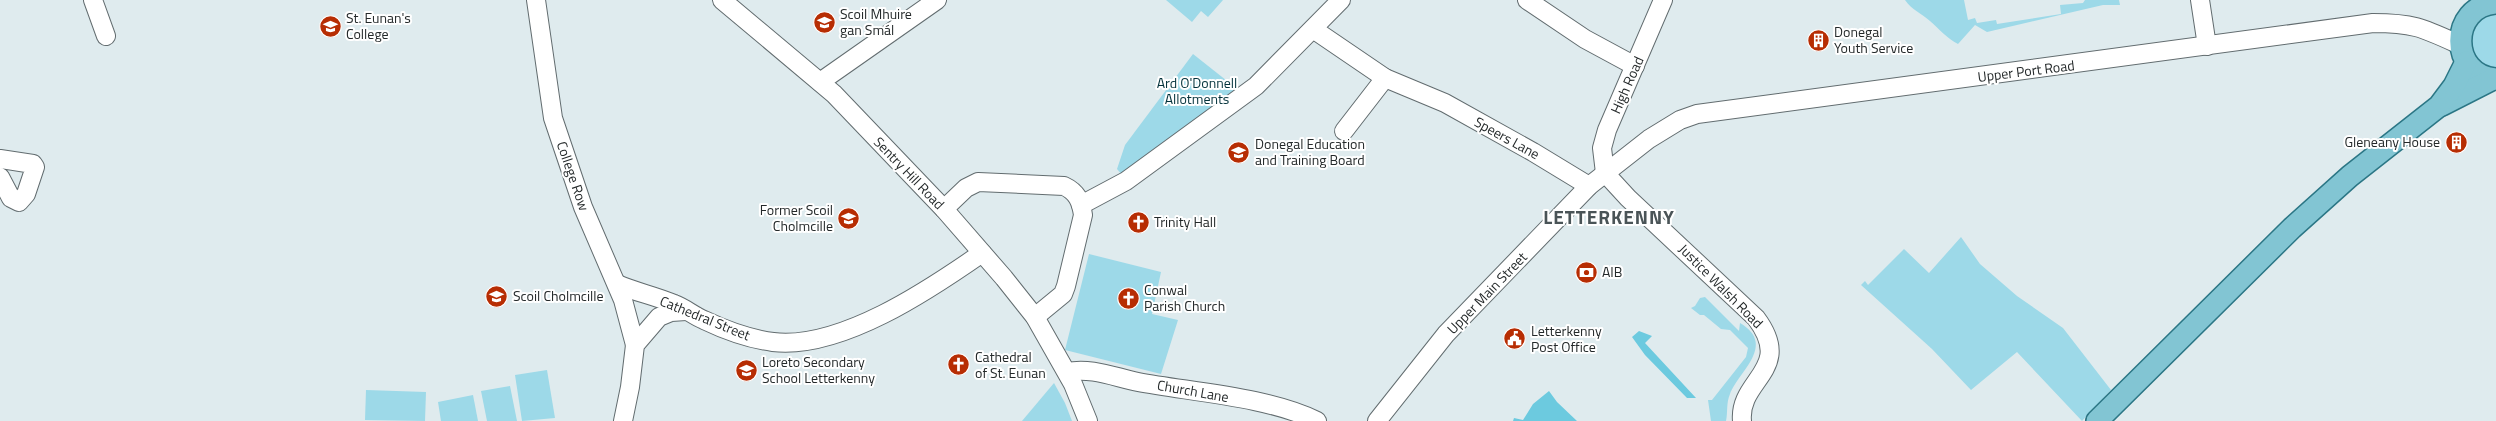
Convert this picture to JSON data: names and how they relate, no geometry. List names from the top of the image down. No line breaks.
{"streets":{"street":["Upper Port Road","High Road","Speers Lane","Sentry Hill Road","College Row","Justice Walsh Road","Upper Main Street","Cathedral Street","Church Lane"]},"crossings":[["Upper Port Road","High Road"],["Upper Port Road","Justice Walsh Road"],["Upper Port Road","Upper Main Street"],["High Road","Justice Walsh Road"],["High Road","Upper Main Street"],["Speers Lane","Upper Main Street"],["Sentry Hill Road","Cathedral Street"],["Sentry Hill Road","Church Lane"],["College Row","Cathedral Street"],["Justice Walsh Road","Upper Main Street"]],"districts":["LETTERKENNY"],"parks":["Ard O'Donnell Allotments"],"places":{"school or university":["Scoil Mhuire gan Smál","St. Eunan's College","Donegal Education and Training Board","Former Scoil Cholmcille","Scoil Cholmcille","Loreto Secondary School Letterkenny"],"building":["Donegal Youth Service","Gleneany House"],"church":["Trinity Hall","Conwal Parish Church","Cathedral of St. Eunan"],"bank":["AIB"],"public building":["Letterkenny Post Office"]}}
